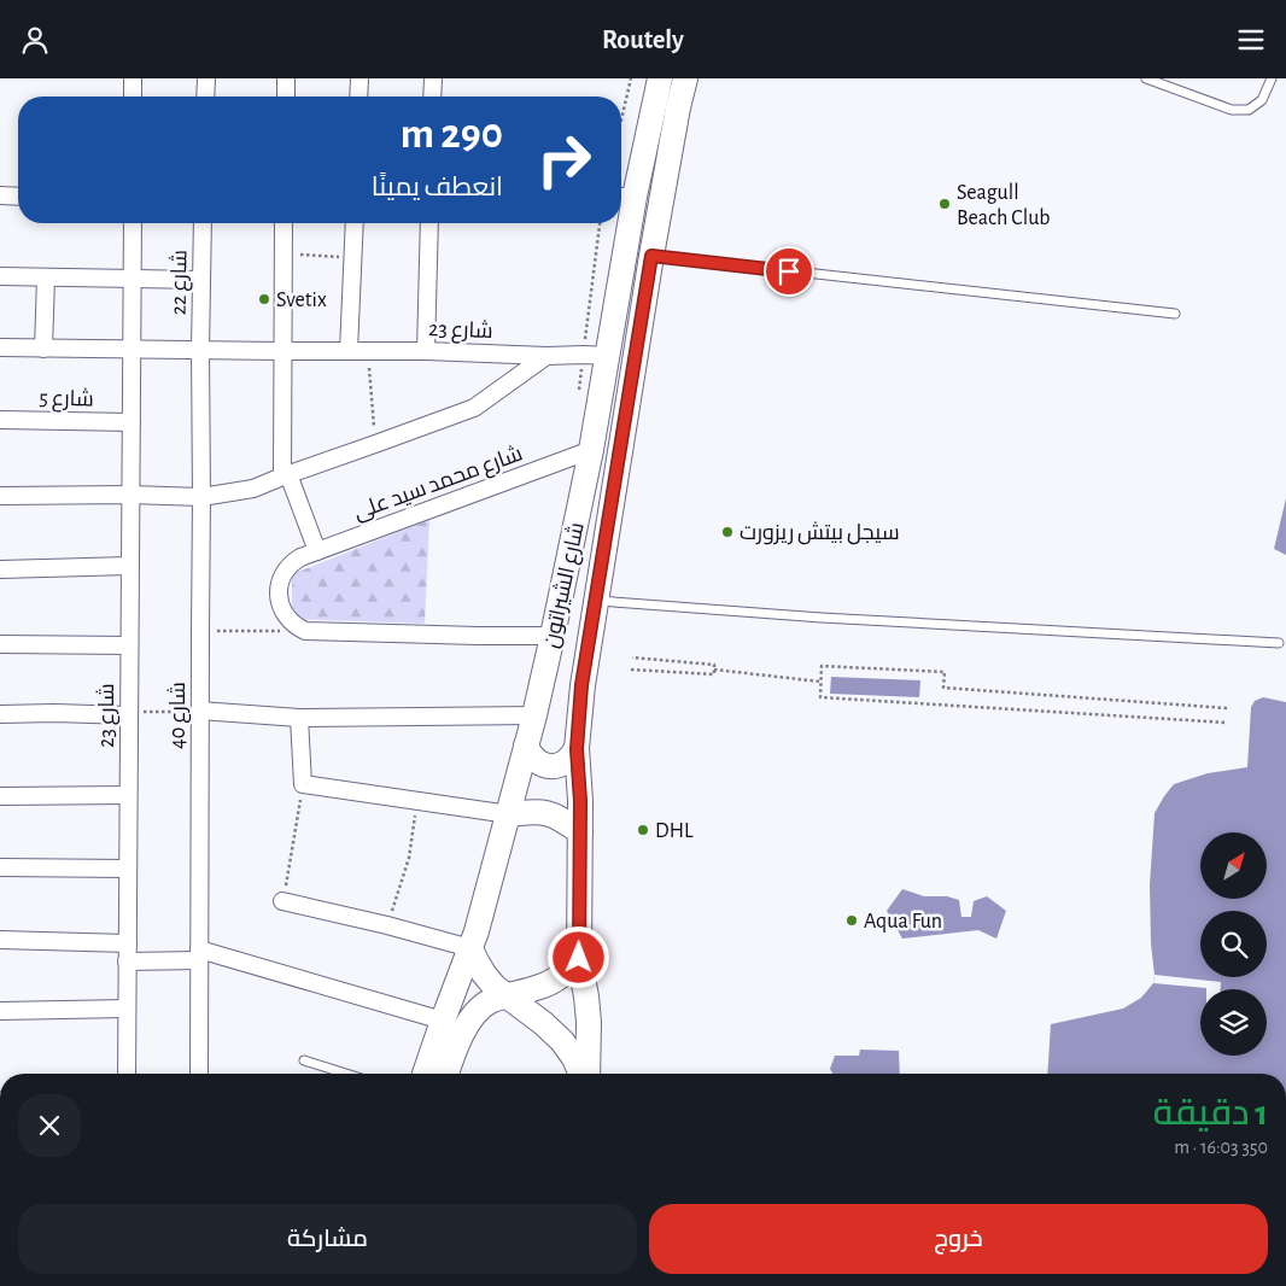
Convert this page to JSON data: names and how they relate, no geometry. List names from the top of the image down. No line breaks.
{"streets":{"street":["شارع 22","شارع 23","شارع 5","شارع محمد سيد على","شارع الشيراتون","شارع 40"]},"crossings":[["شارع 22","شارع 23"],["شارع 22","شارع 40"],["شارع 23","شارع 5"],["شارع 23","شارع الشيراتون"],["شارع 23","شارع 40"],["شارع محمد سيد على","شارع الشيراتون"]],"places":["Seagull Beach Club","Svetix","سيجل بيتش ريزورت","DHL","Aqua Fun"],"north":"top right","page":{"header":"Routely","turn":["290 m","انعطف يمينًا"],"heading":["1 دقيقة","350 m · 16:03"],"buttons":["خروج","مشاركة"]}}
